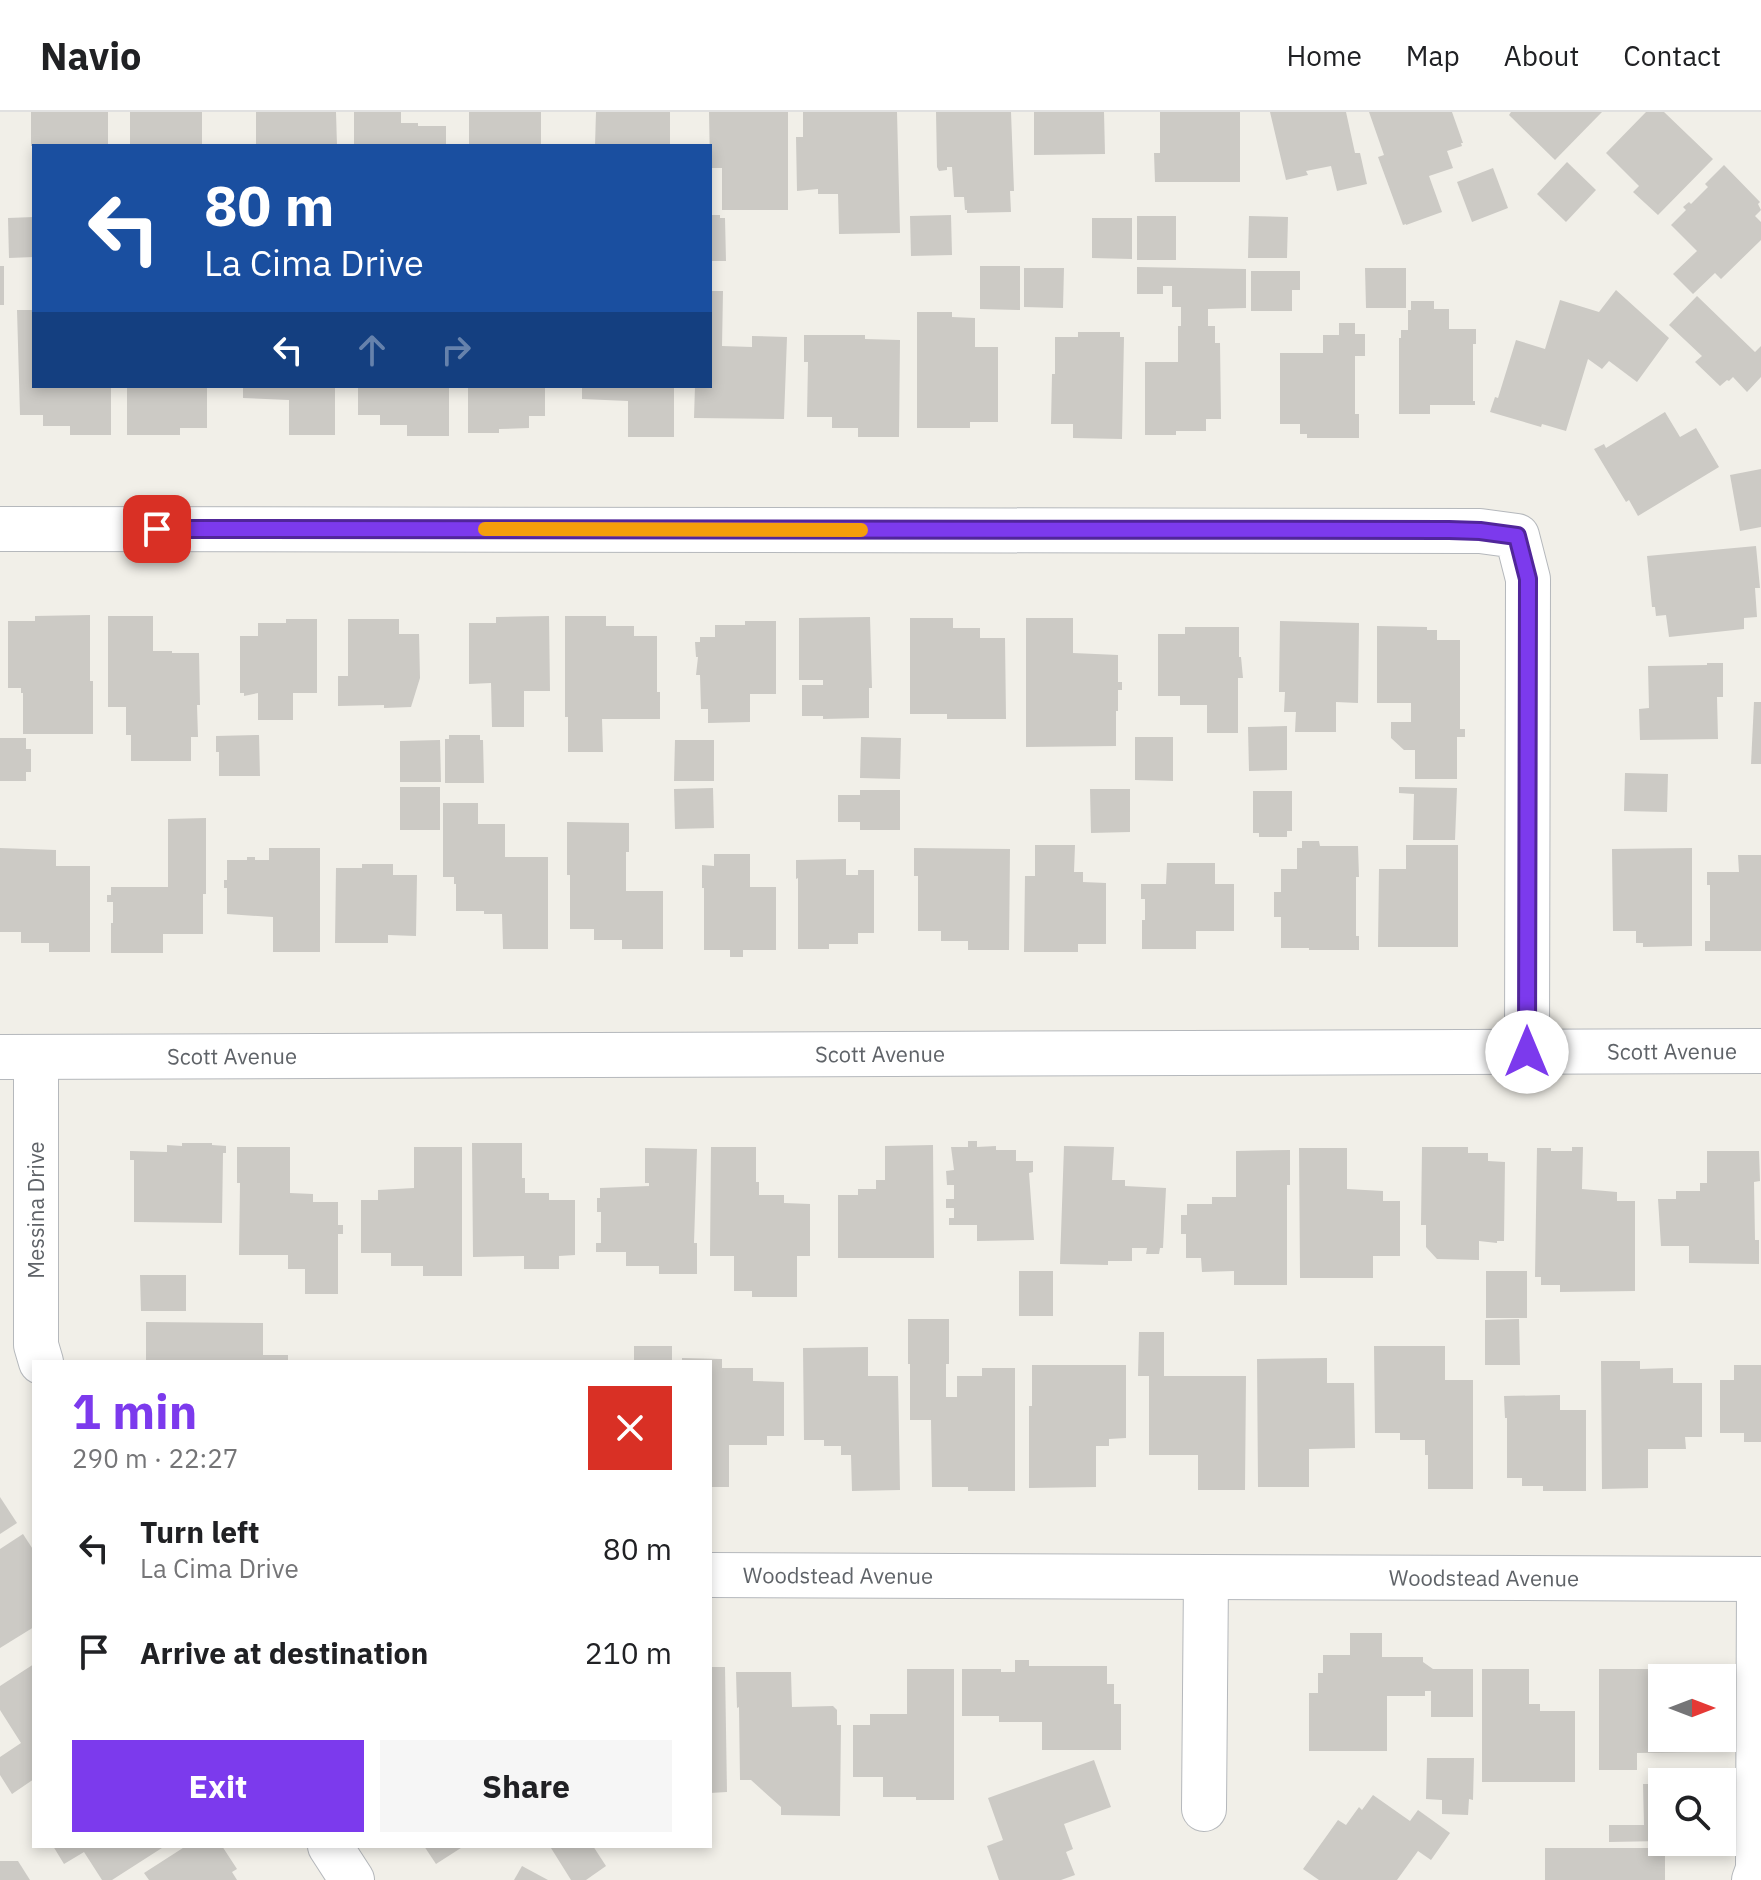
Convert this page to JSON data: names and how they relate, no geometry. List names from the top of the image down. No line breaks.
{"streets":{"street":["Scott Avenue","Messina Drive","Woodstead Avenue"]},"crossings":[["Scott Avenue","Messina Drive"]],"north":"right","page":{"header":"Navio","nav":["Home","Map","About","Contact"],"turn":["80 m","La Cima Drive"],"heading":["1 min","290 m · 22:27"],"list":[{"name":"Turn left","note":"La Cima Drive","value":"80 m"},{"name":"Arrive at destination","value":"210 m"}],"buttons":["Exit","Share"]}}
